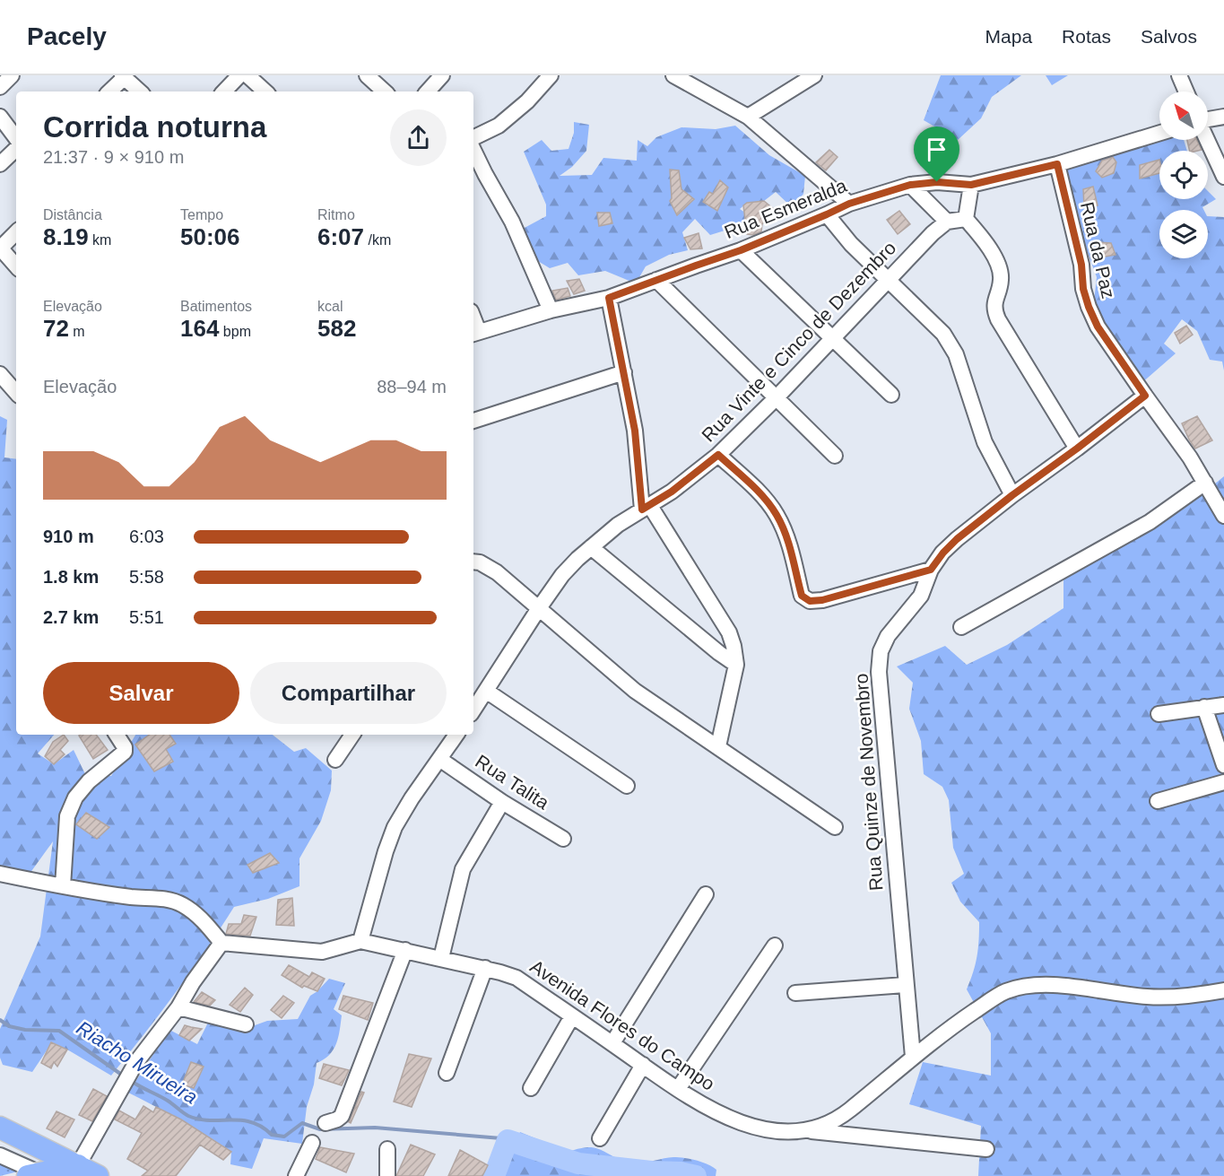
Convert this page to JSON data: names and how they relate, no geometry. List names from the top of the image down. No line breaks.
{"streets":{"street":["Rua Esmeralda","Rua da Paz","Rua Vinte e Cinco de Dezembro","Rua Talita","Rua Quinze de Novembro","Avenida Flores do Campo"]},"crossings":[["Rua Esmeralda","Rua da Paz"],["Rua da Paz","Rua Quinze de Novembro"],["Rua Quinze de Novembro","Avenida Flores do Campo"]],"water":["Riacho Mirueira"],"north":"top left","page":{"header":"Pacely","nav":["Mapa","Rotas","Salvos"],"heading":["Corrida noturna","21:37 · 9 × 910 m"],"stats":[["Distância","8.19 km"],["Tempo","50:06"],["Ritmo","6:07 /km"],["Elevação","72 m"],["Batimentos","164 bpm"],["kcal","582"]],"chart":["Elevação","88–94 m"],"list":[{"name":"910 m","note":"6:03"},{"name":"1.8 km","note":"5:58"},{"name":"2.7 km","note":"5:51"}],"buttons":["Salvar","Compartilhar"]}}
